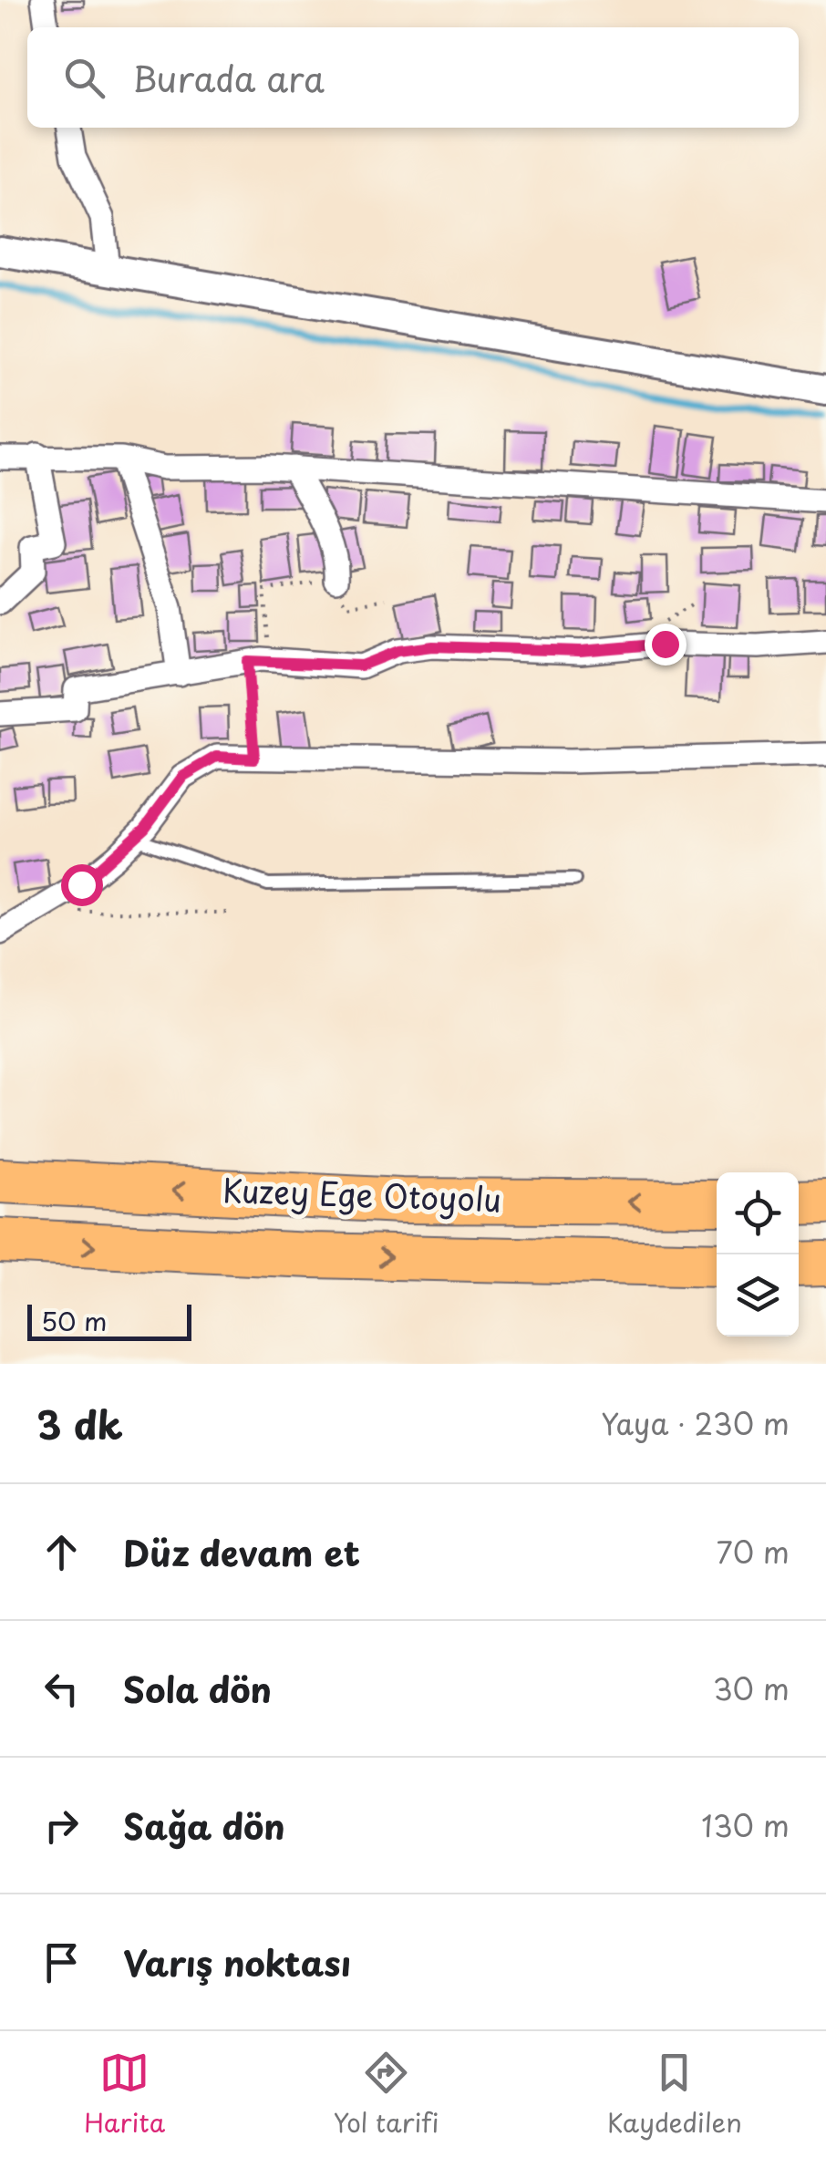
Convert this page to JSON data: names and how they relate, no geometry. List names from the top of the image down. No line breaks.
{"streets":{"highway":["Kuzey Ege Otoyolu"]},"scale_bar":"50 m","page":{"search":"Burada ara","scale":"50 m","heading":["3 dk","Yaya · 230 m"],"list":[["Düz devam et","70 m"],["Sola dön","30 m"],["Sağa dön","130 m"],"Varış noktası"],"nav":["Harita","Yol tarifi","Kaydedilen"]}}
